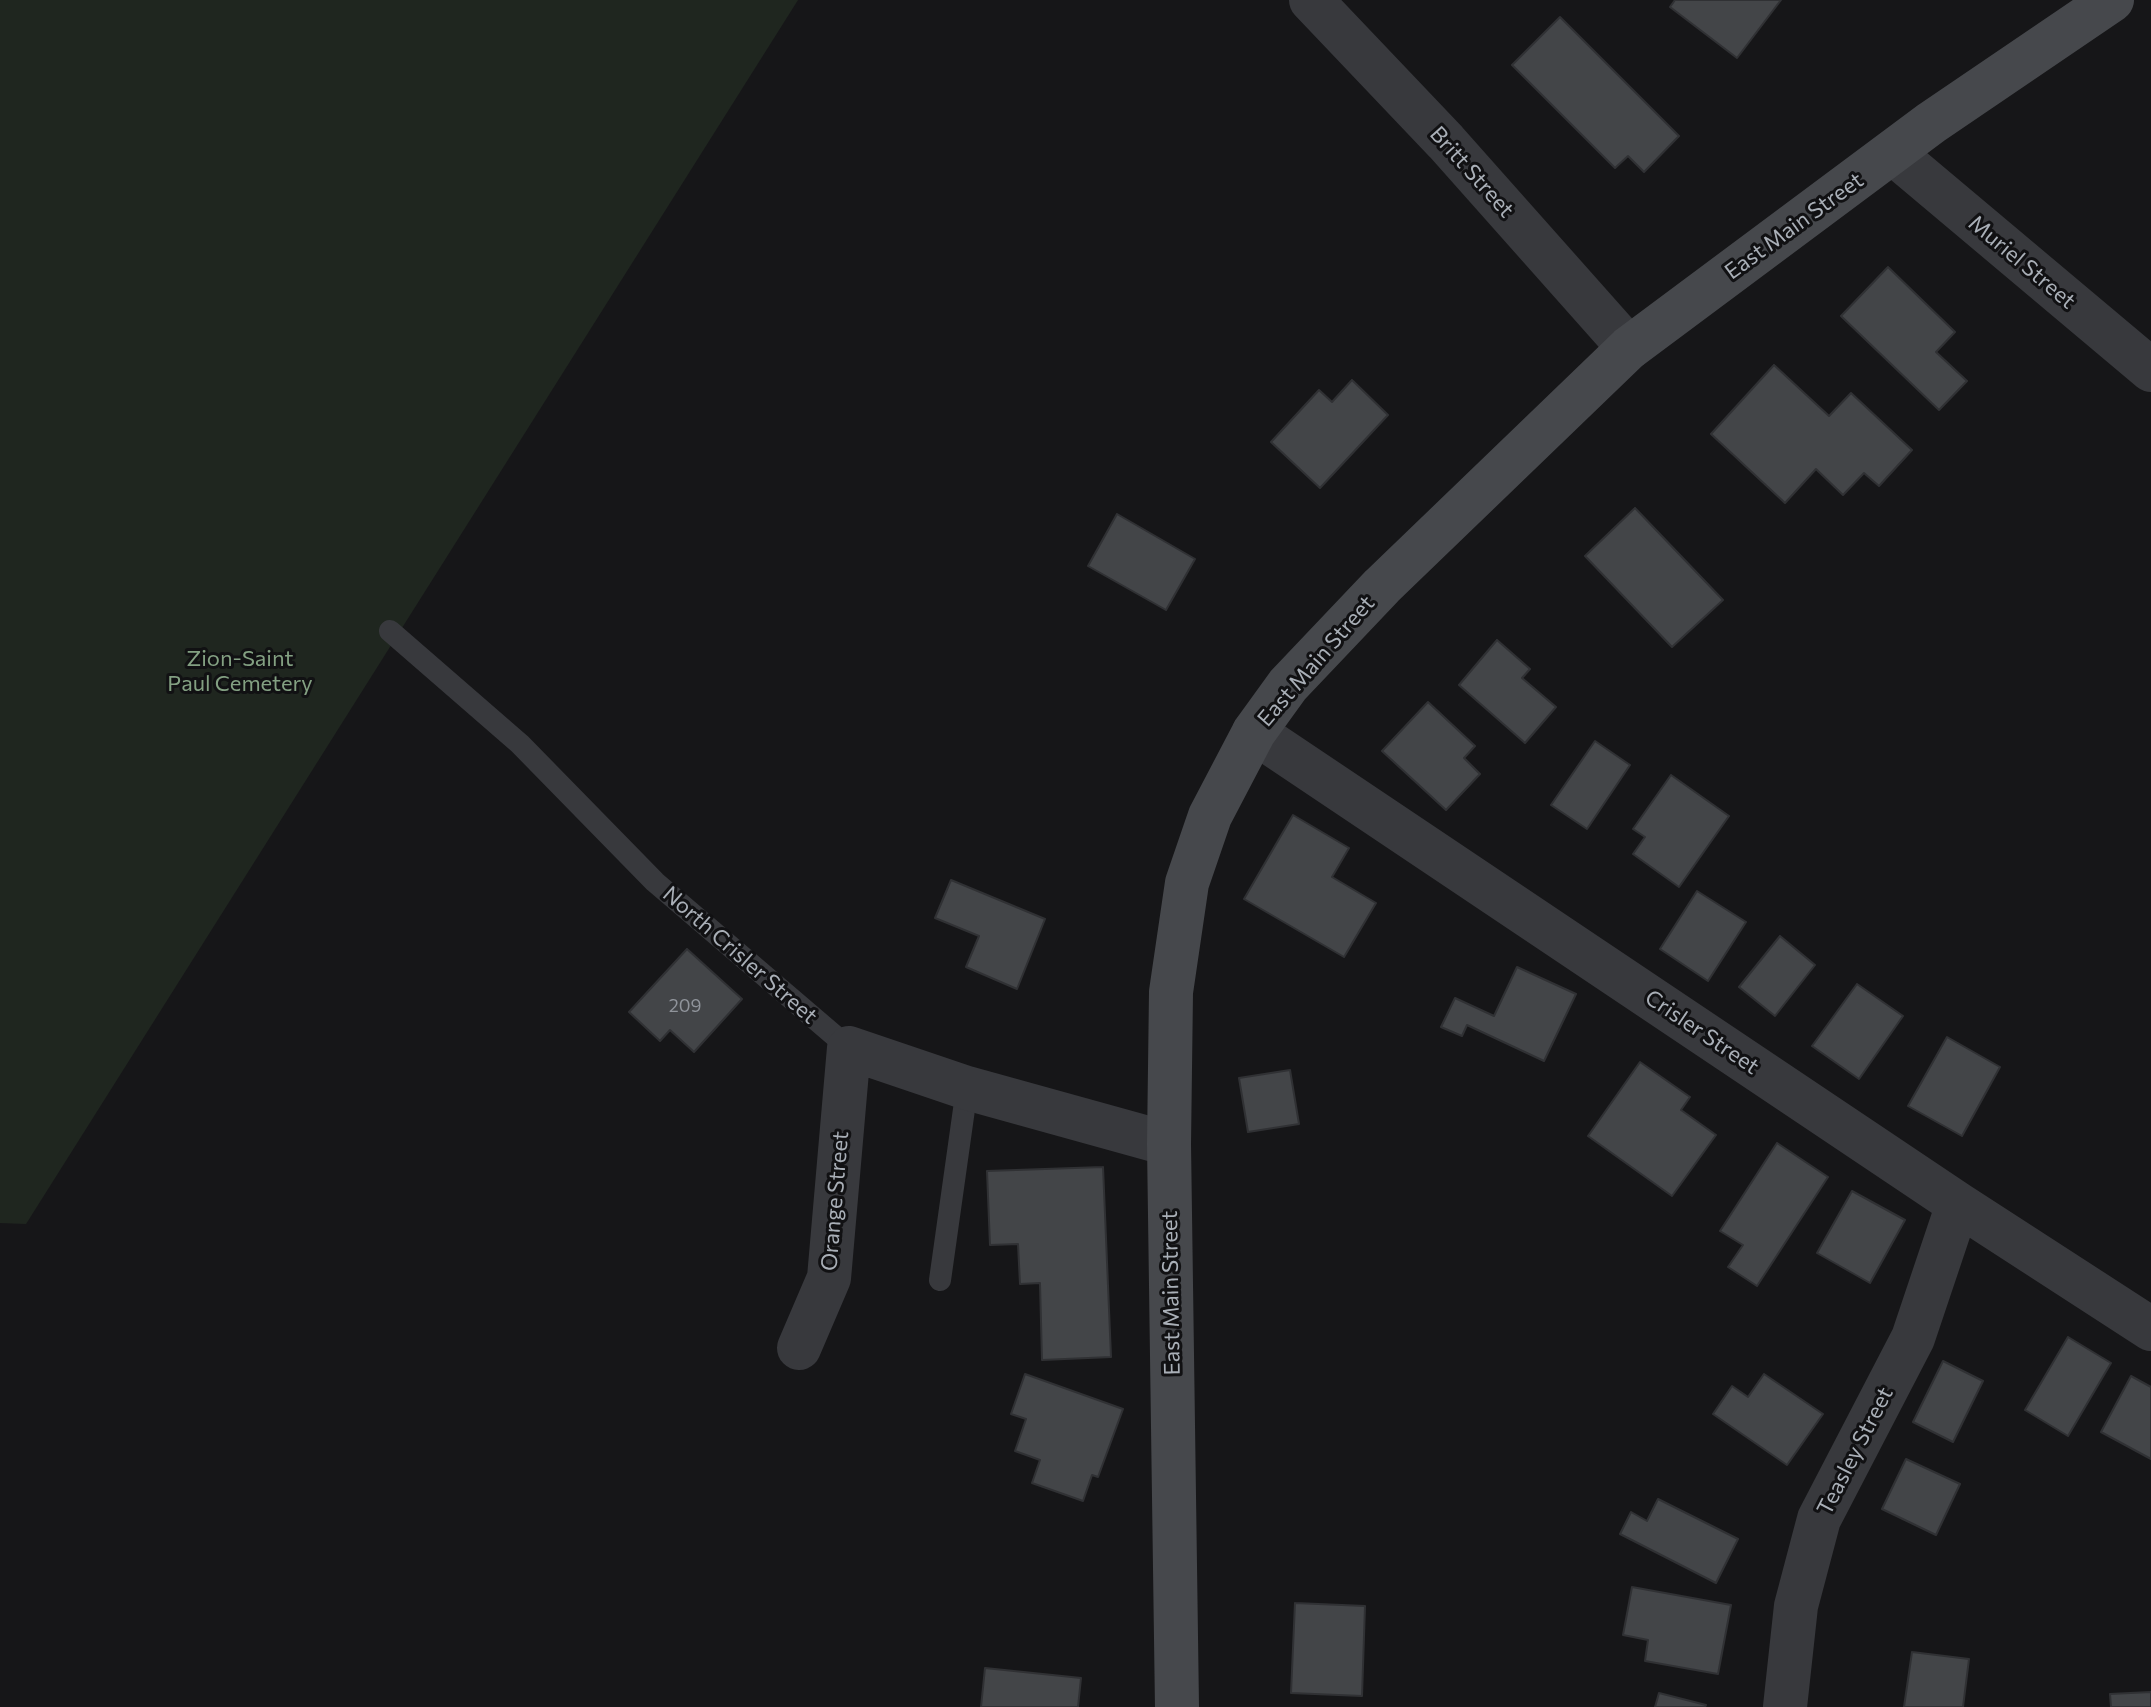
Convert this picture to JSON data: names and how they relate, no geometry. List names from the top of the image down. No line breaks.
{"streets":{"main road":["East Main Street"],"street":["Britt Street","Muriel Street","North Crisler Street","Crisler Street","Orange Street","Teasley Street"]},"crossings":[["Britt Street","East Main Street"],["East Main Street","Muriel Street"],["East Main Street","North Crisler Street"],["East Main Street","Crisler Street"],["North Crisler Street","Orange Street"],["Crisler Street","Teasley Street"]],"parks":["Zion-Saint Paul Cemetery"],"house_numbers":["209"]}
